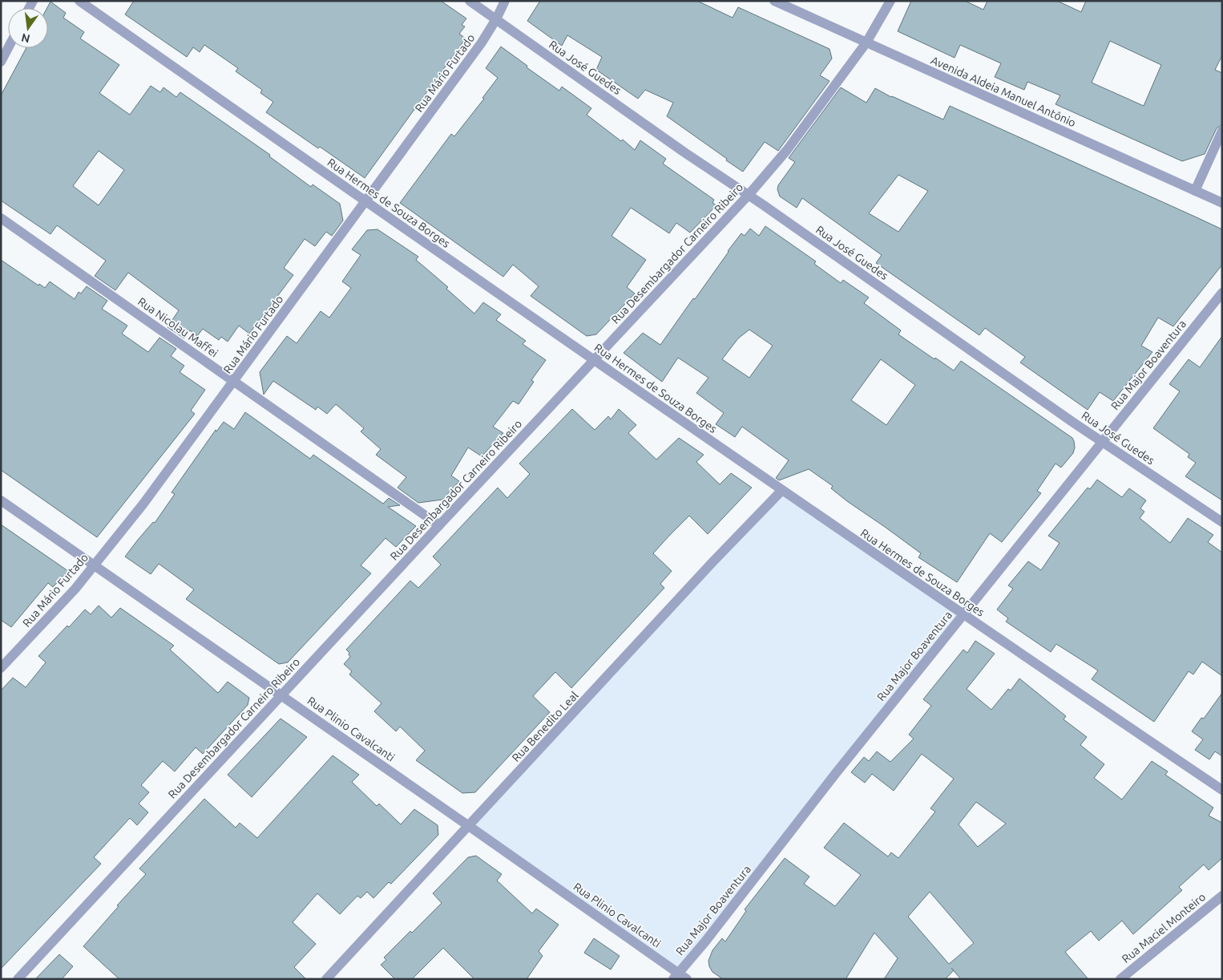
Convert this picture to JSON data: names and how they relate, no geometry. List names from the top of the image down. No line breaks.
{"streets":{"street":["Rua José Guedes","Rua Mário Furtado","Avenida Aldeia Manuel Antônio","Rua Hermes de Souza Borges","Rua Desembargador Carneiro Ribeiro","Rua Nicolau Maffei","Rua Major Boaventura","Rua Benedito Leal","Rua Plinio Cavalcanti","Rua Maciel Monteiro"]},"crossings":[["Rua José Guedes","Rua Mário Furtado"],["Rua José Guedes","Rua Desembargador Carneiro Ribeiro"],["Rua José Guedes","Rua Major Boaventura"],["Rua Mário Furtado","Rua Hermes de Souza Borges"],["Rua Mário Furtado","Rua Nicolau Maffei"],["Rua Mário Furtado","Rua Plinio Cavalcanti"],["Avenida Aldeia Manuel Antônio","Rua Desembargador Carneiro Ribeiro"],["Rua Hermes de Souza Borges","Rua Desembargador Carneiro Ribeiro"],["Rua Hermes de Souza Borges","Rua Major Boaventura"],["Rua Hermes de Souza Borges","Rua Benedito Leal"],["Rua Desembargador Carneiro Ribeiro","Rua Nicolau Maffei"],["Rua Desembargador Carneiro Ribeiro","Rua Plinio Cavalcanti"],["Rua Major Boaventura","Rua Plinio Cavalcanti"],["Rua Benedito Leal","Rua Plinio Cavalcanti"]],"north":"bottom"}
